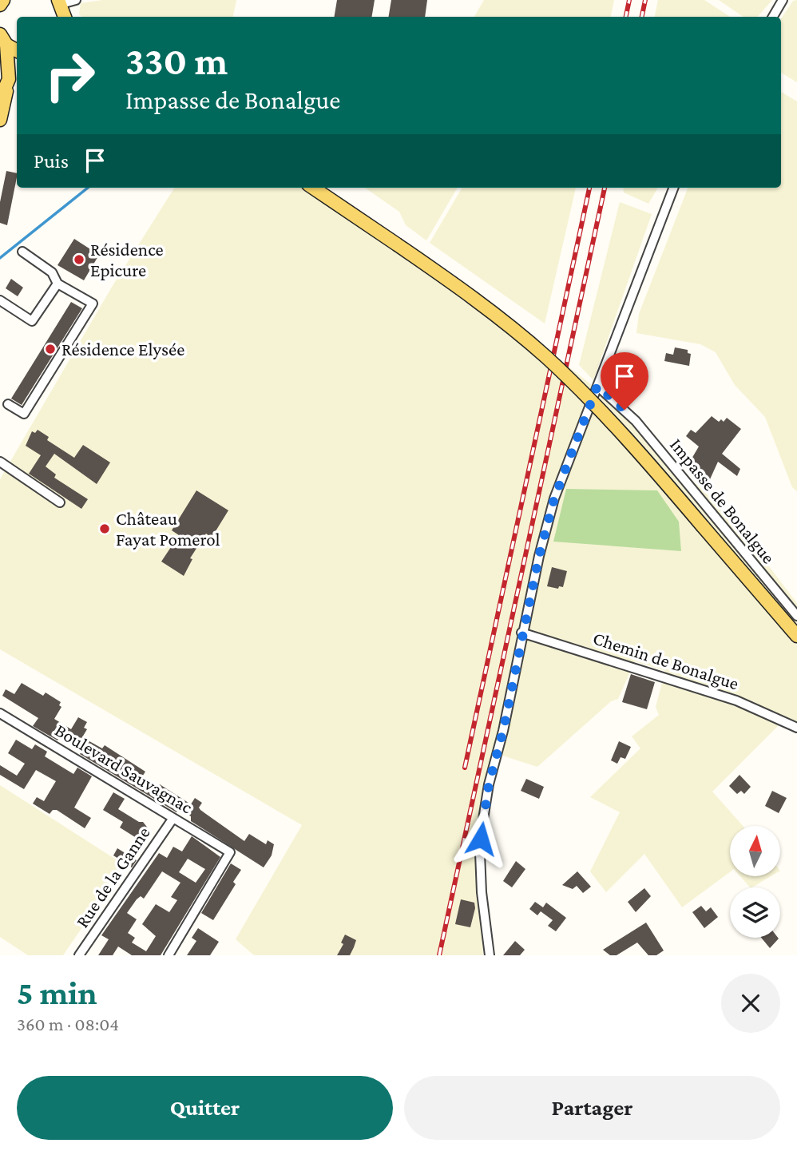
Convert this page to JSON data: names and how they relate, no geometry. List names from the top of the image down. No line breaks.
{"streets":{"street":["Impasse de Bonalgue","Chemin de Bonalgue","Boulevard Sauvagnac","Rue de la Ganne"]},"crossings":[["Boulevard Sauvagnac","Rue de la Ganne"]],"places":["Résidence Epicure","Résidence Elysée","Château Fayat Pomerol"],"north":"top","page":{"turn":["330 m","Impasse de Bonalgue"],"then":"Puis","heading":["5 min","360 m · 08:04"],"buttons":["Quitter","Partager"]}}
